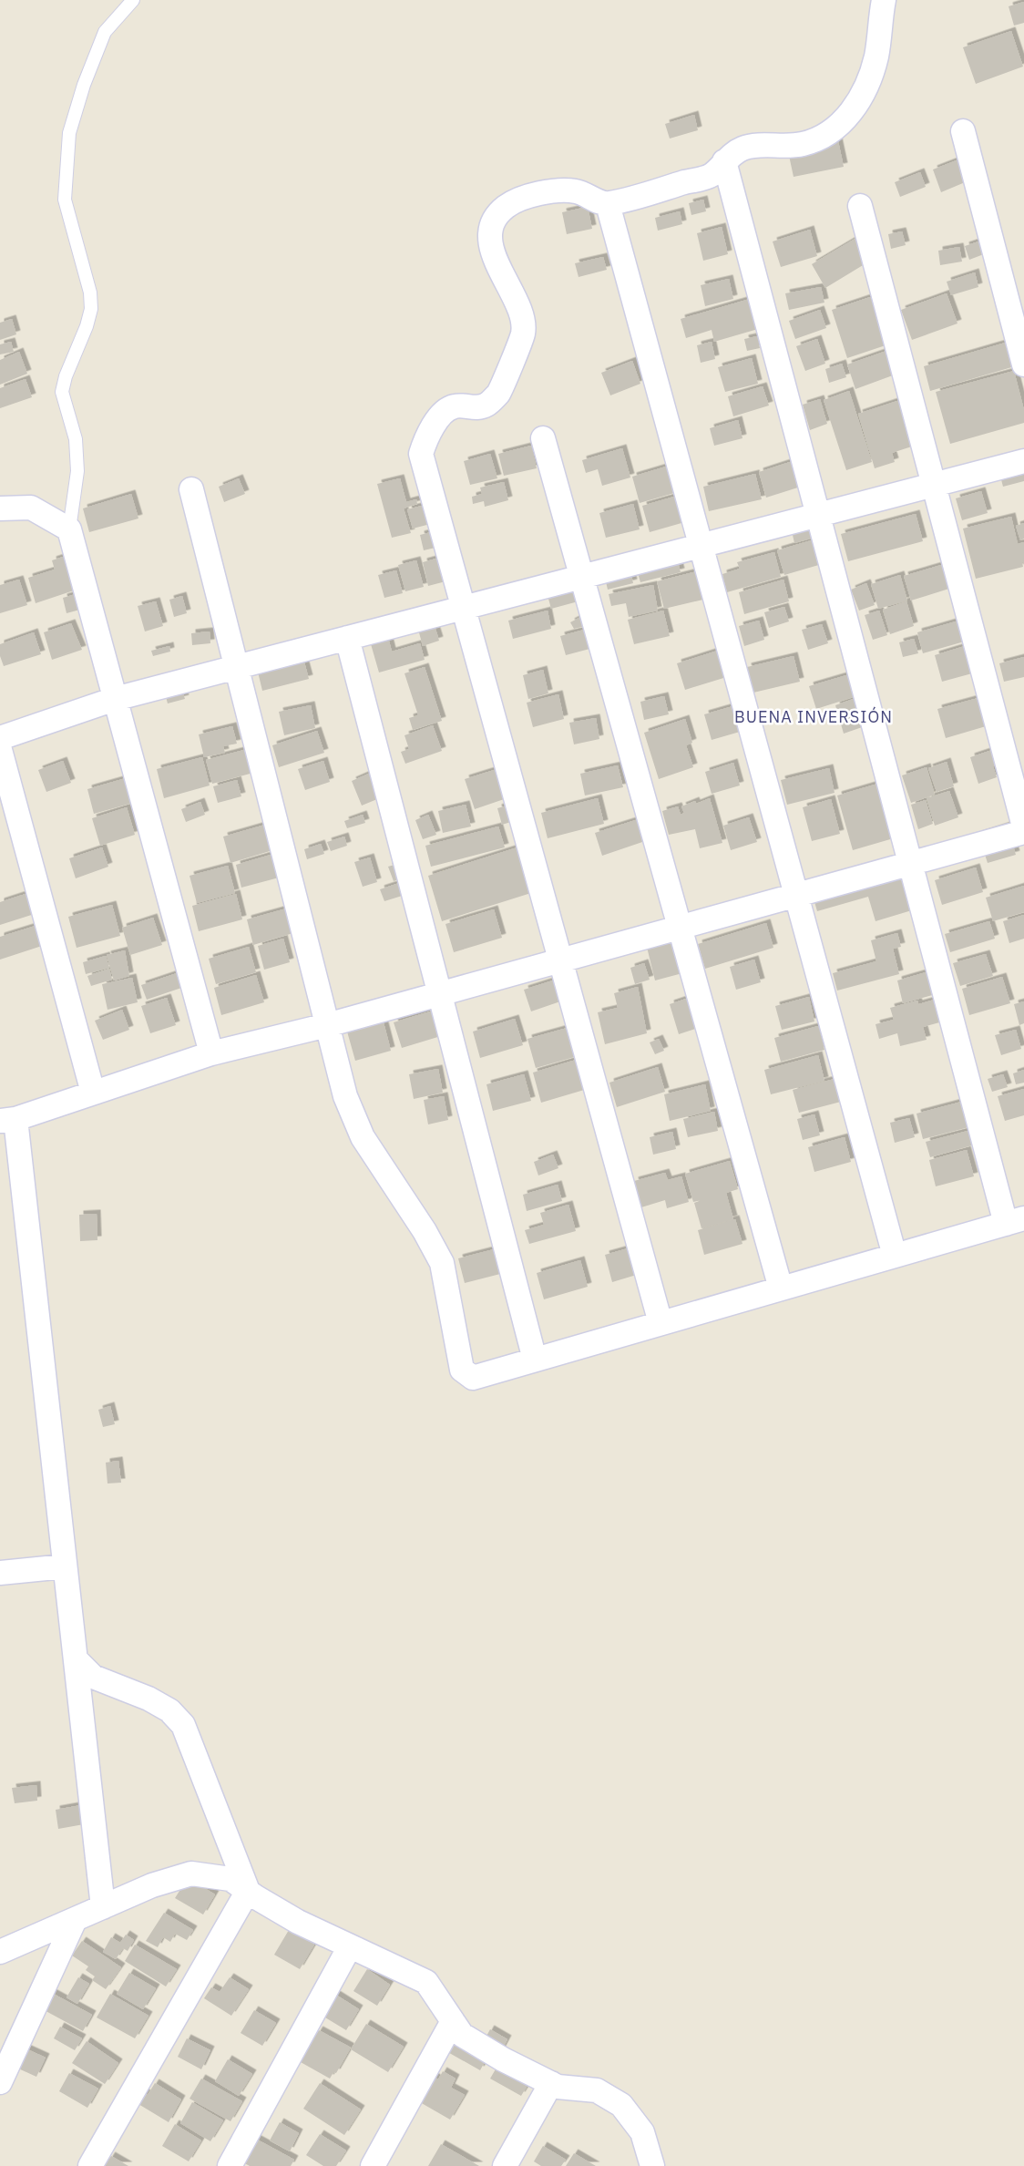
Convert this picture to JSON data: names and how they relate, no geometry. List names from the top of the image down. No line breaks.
{"districts":["BUENA INVERSIÓN"]}
